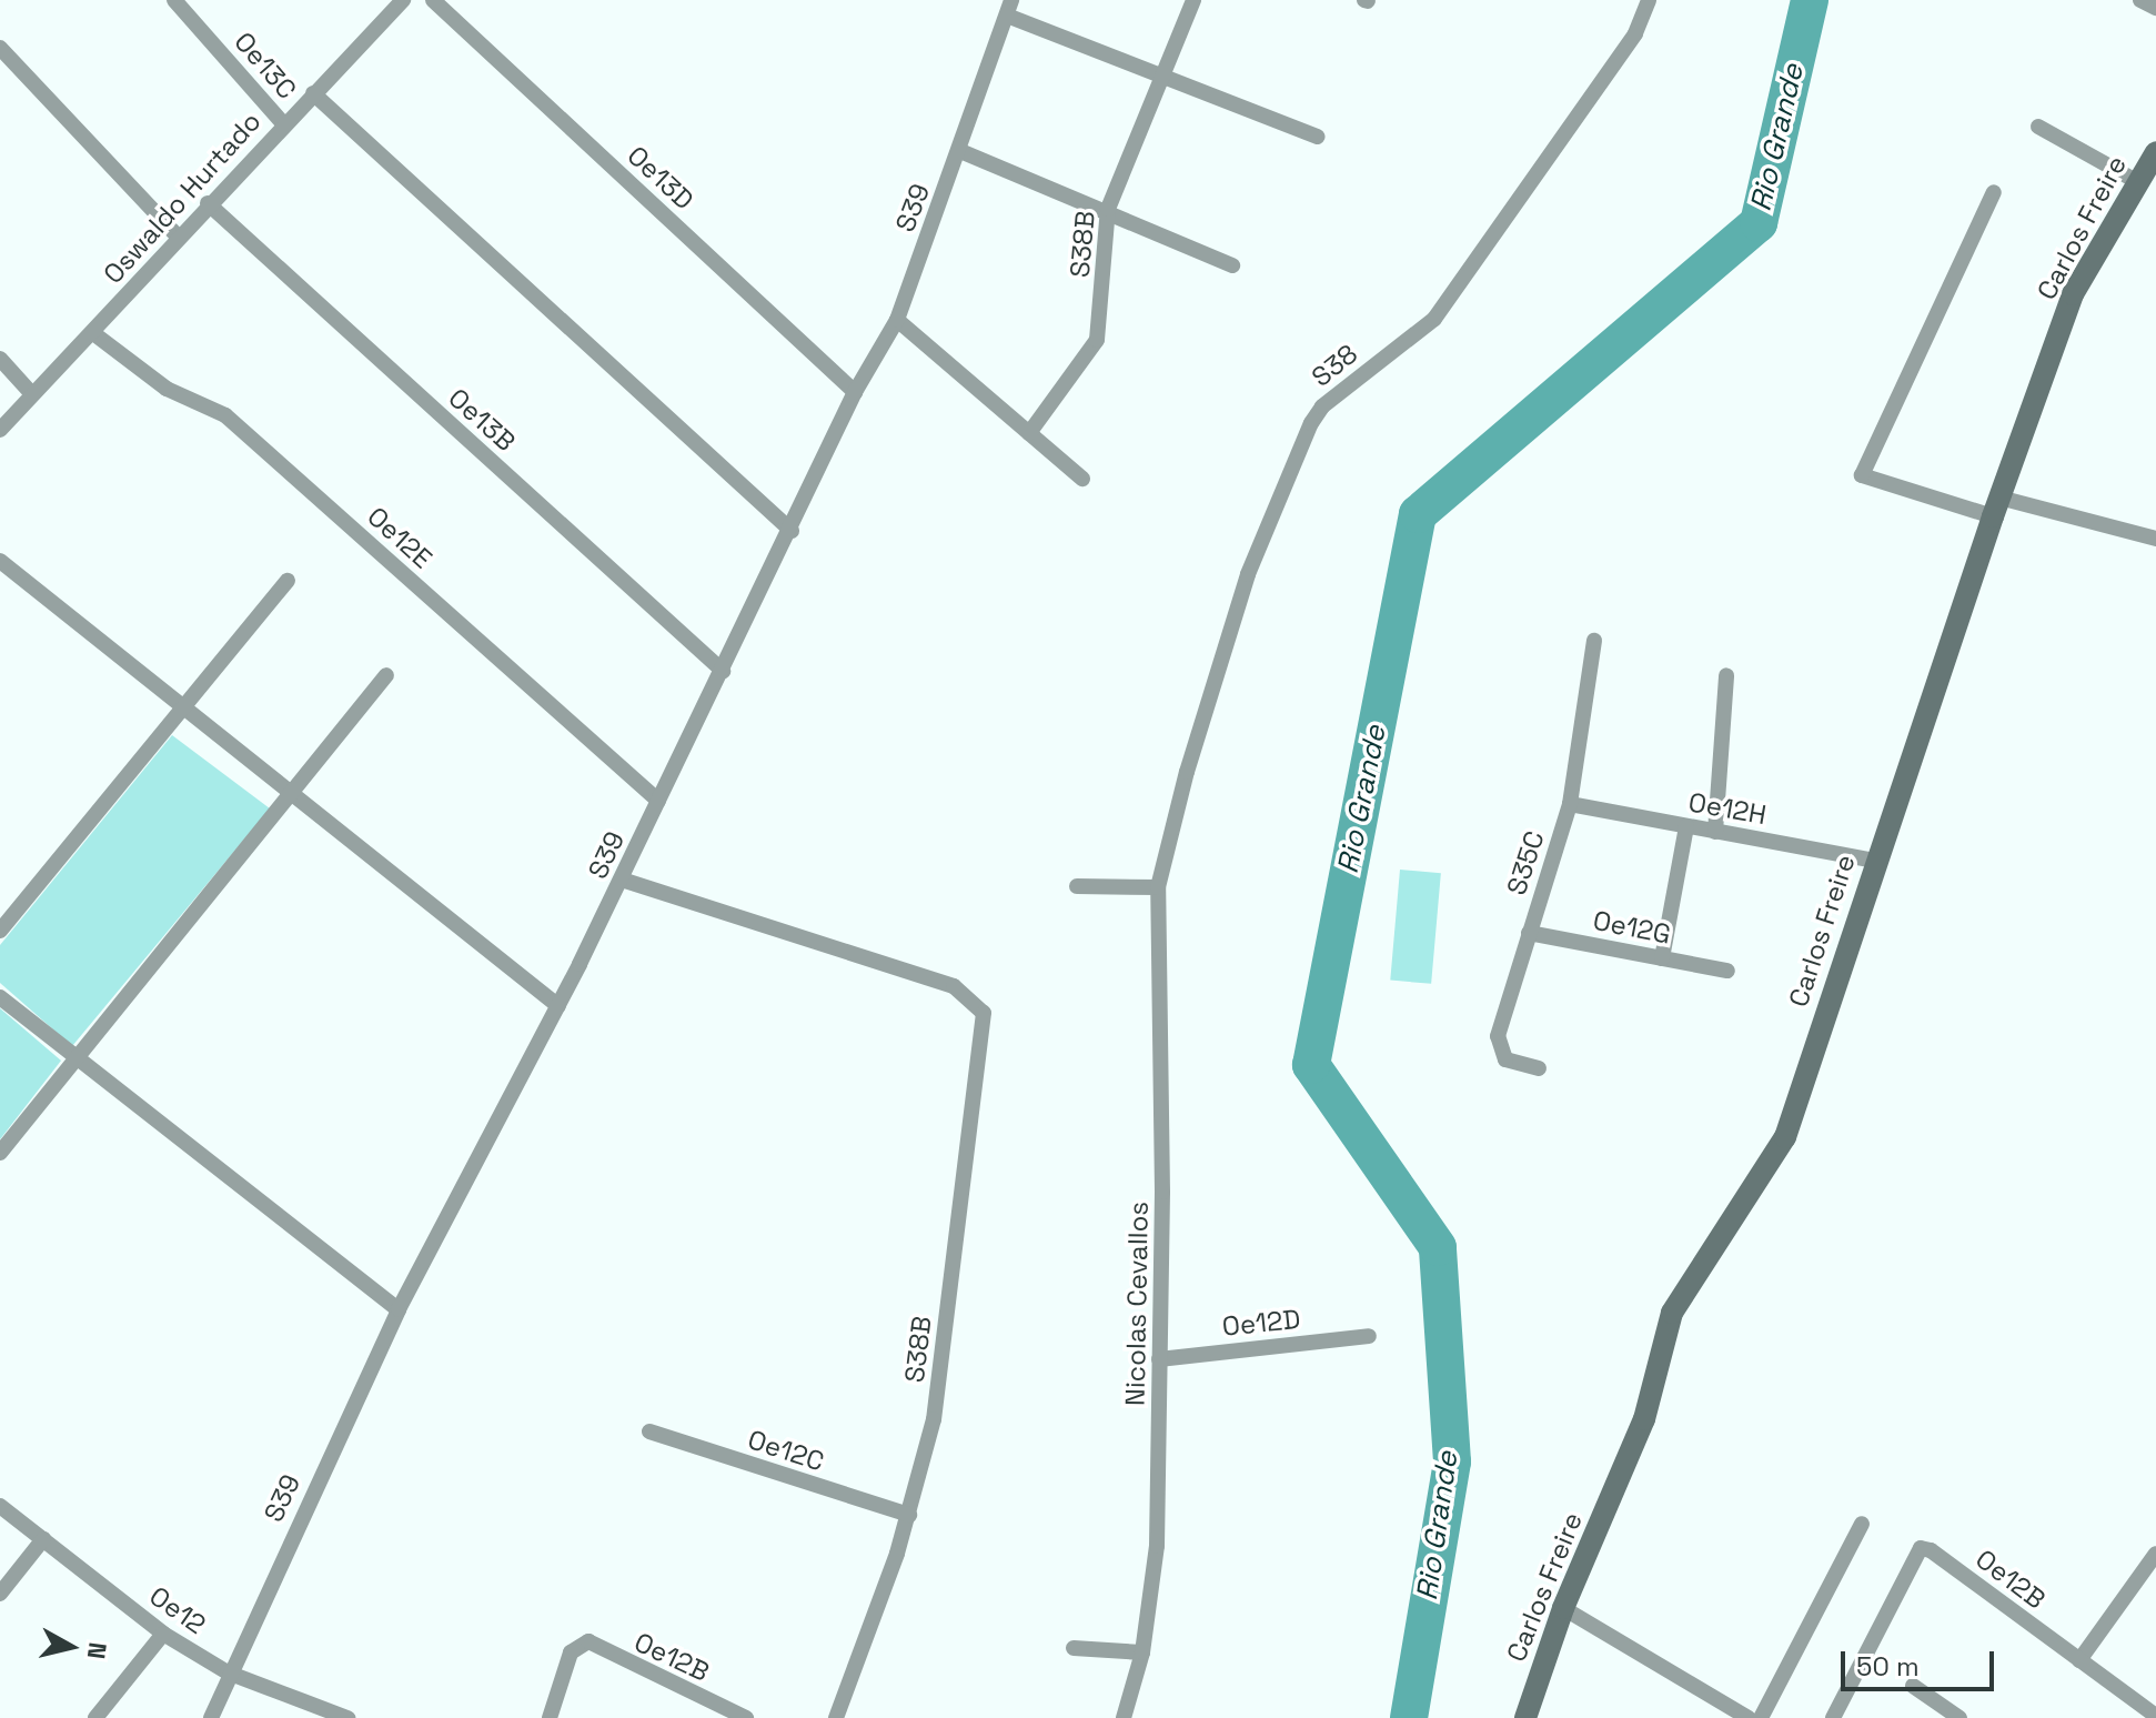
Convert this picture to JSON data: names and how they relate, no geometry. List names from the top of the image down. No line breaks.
{"streets":{"street":["Oe13C","Oe13D","Oswaldo Hurtado","S39","Carlos Freire","S38B","S38","Oe13B","Oe12E","Oe12H","S35C","Oe12G","Nicolas Cevallos","Oe12D","Oe12C","Oe12B","Oe12"]},"crossings":[["Oe13C","Oswaldo Hurtado"],["Oe13D","S39"],["Oswaldo Hurtado","Oe13B"],["Oswaldo Hurtado","Oe12E"],["S39","S38B"],["S39","Oe13B"],["S39","Oe12E"],["S39","Oe12"],["Carlos Freire","Oe12H"],["S38B","Oe12C"],["S38","Nicolas Cevallos"],["Oe12H","S35C"],["S35C","Oe12G"],["Nicolas Cevallos","Oe12D"]],"water":["Rio Grande"],"scale_bar":"50 m","north":"right"}
